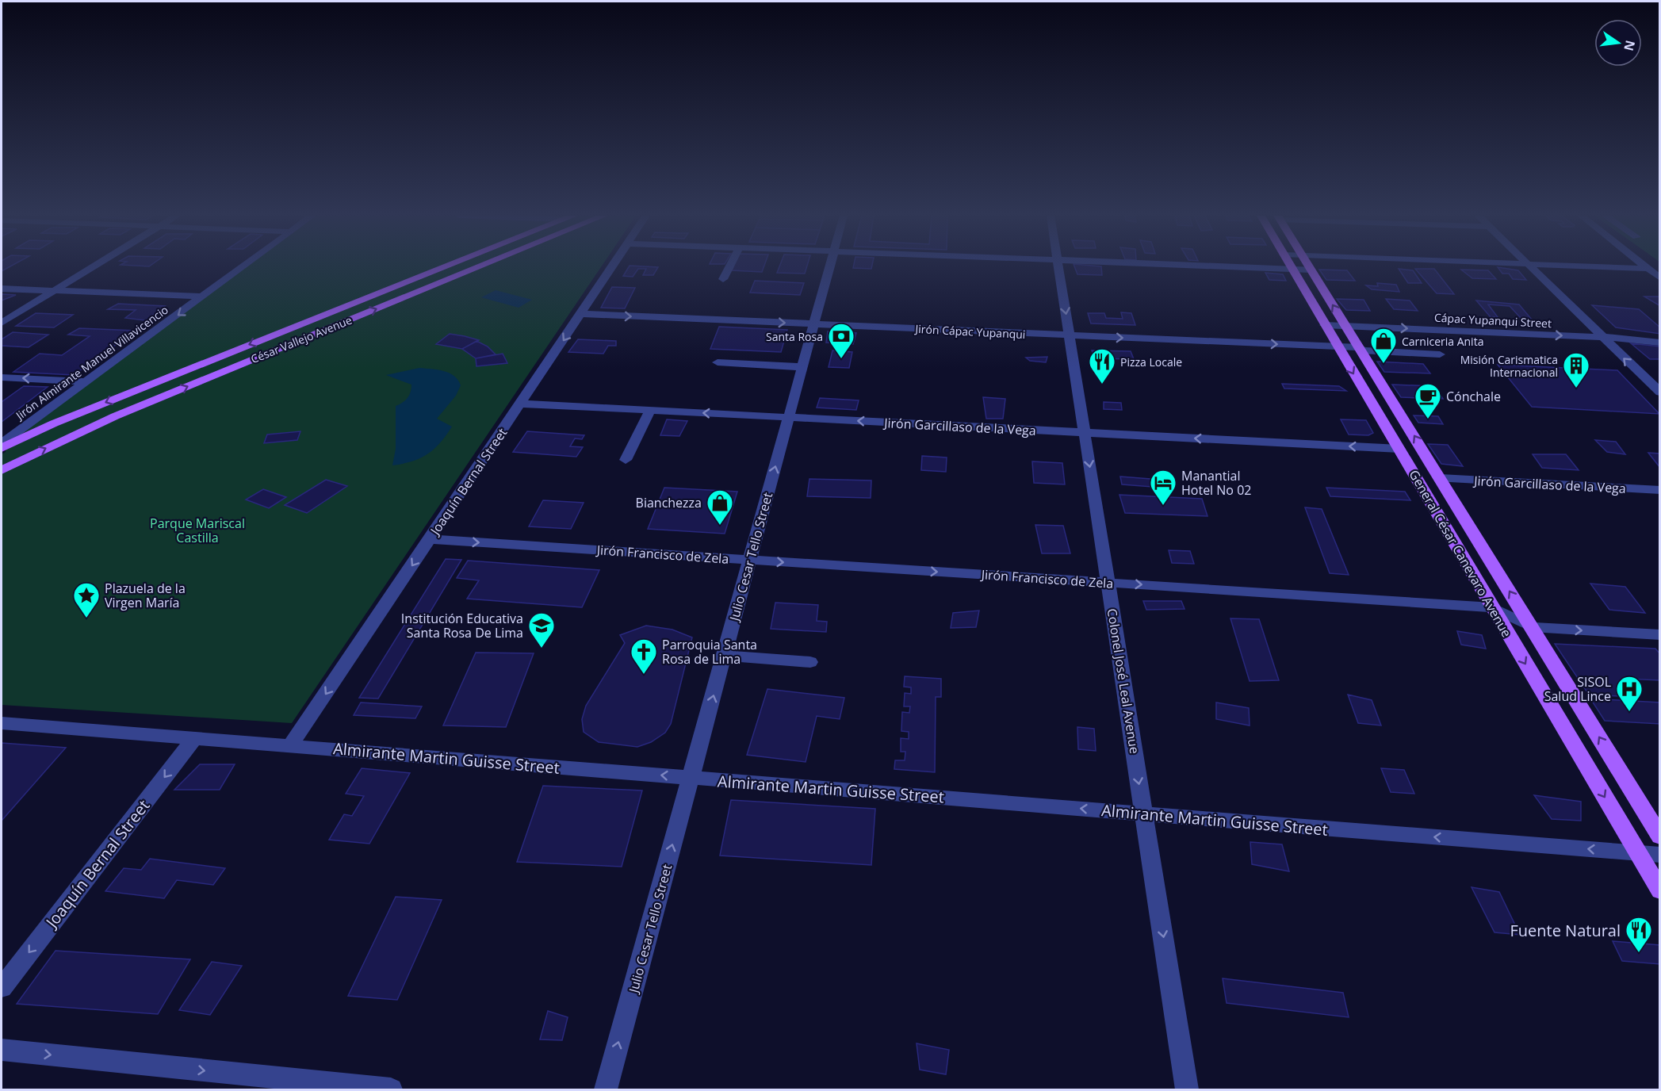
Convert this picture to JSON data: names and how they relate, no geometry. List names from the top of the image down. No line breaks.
{"streets":{"main road":["César Vallejo Avenue","General César Canevaro Avenue"],"street":["Cápac Yupanqui Street","Jirón Cápac Yupanqui","Jirón Almirante Manuel Villavicencio","Jirón Garcillaso de la Vega","Joaquín Bernal Street","Jirón Francisco de Zela","Julio Cesar Tello Street","Colonel José Leal Avenue","Almirante Martin Guisse Street"]},"crossings":[["Cápac Yupanqui Street","General César Canevaro Avenue"],["Jirón Cápac Yupanqui","Joaquín Bernal Street"],["Jirón Cápac Yupanqui","General César Canevaro Avenue"],["Jirón Cápac Yupanqui","Julio Cesar Tello Street"],["Jirón Cápac Yupanqui","Colonel José Leal Avenue"],["Jirón Garcillaso de la Vega","Joaquín Bernal Street"],["Jirón Garcillaso de la Vega","General César Canevaro Avenue"],["Jirón Garcillaso de la Vega","Julio Cesar Tello Street"],["Jirón Garcillaso de la Vega","Colonel José Leal Avenue"],["Joaquín Bernal Street","Jirón Francisco de Zela"],["Joaquín Bernal Street","Almirante Martin Guisse Street"],["General César Canevaro Avenue","Jirón Francisco de Zela"],["General César Canevaro Avenue","Almirante Martin Guisse Street"],["Jirón Francisco de Zela","Julio Cesar Tello Street"],["Jirón Francisco de Zela","Colonel José Leal Avenue"],["Julio Cesar Tello Street","Almirante Martin Guisse Street"],["Colonel José Leal Avenue","Almirante Martin Guisse Street"]],"one_way":["Cápac Yupanqui Street","Jirón Garcillaso de la Vega","Joaquín Bernal Street","Jirón Francisco de Zela","Julio Cesar Tello Street","Colonel José Leal Avenue","Almirante Martin Guisse Street"],"parks":["Parque Mariscal Castilla"],"places":{"bank":["Santa Rosa"],"shop":["Carniceria Anita","Bianchezza"],"restaurant":["Pizza Locale","Fuente Natural"],"building":["Misión Carismatica Internacional"],"cafe":["Cónchale"],"hotel":["Manantial Hotel No 02"],"place":["Plazuela de la Virgen María"],"school or university":["Institución Educativa Santa Rosa De Lima"],"church":["Parroquia Santa Rosa de Lima"],"hospital":["SISOL Salud Lince"]},"north":"right"}
